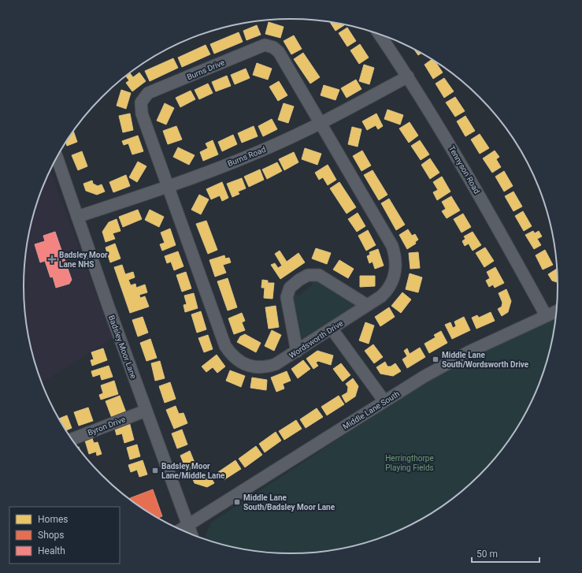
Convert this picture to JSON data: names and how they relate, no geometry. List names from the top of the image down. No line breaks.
{"streets":{"street":["Burns Drive","Burns Road","Tennyson Road","Wordsworth Drive","Badsley Moor Lane","Middle Lane South","Byron Drive"]},"crossings":[["Burns Drive","Burns Road"],["Burns Drive","Wordsworth Drive"],["Burns Road","Tennyson Road"],["Burns Road","Wordsworth Drive"],["Burns Road","Badsley Moor Lane"],["Tennyson Road","Middle Lane South"],["Badsley Moor Lane","Middle Lane South"],["Badsley Moor Lane","Byron Drive"]],"parks":["Herringthorpe Playing Fields"],"places":{"health":["Badsley Moor Lane NHS"],"transit":["Middle Lane South/Wordsworth Drive","Badsley Moor Lane/Middle Lane","Middle Lane South/Badsley Moor Lane"]},"legend":["Homes","Shops","Health"],"scale_bar":"50 m"}
